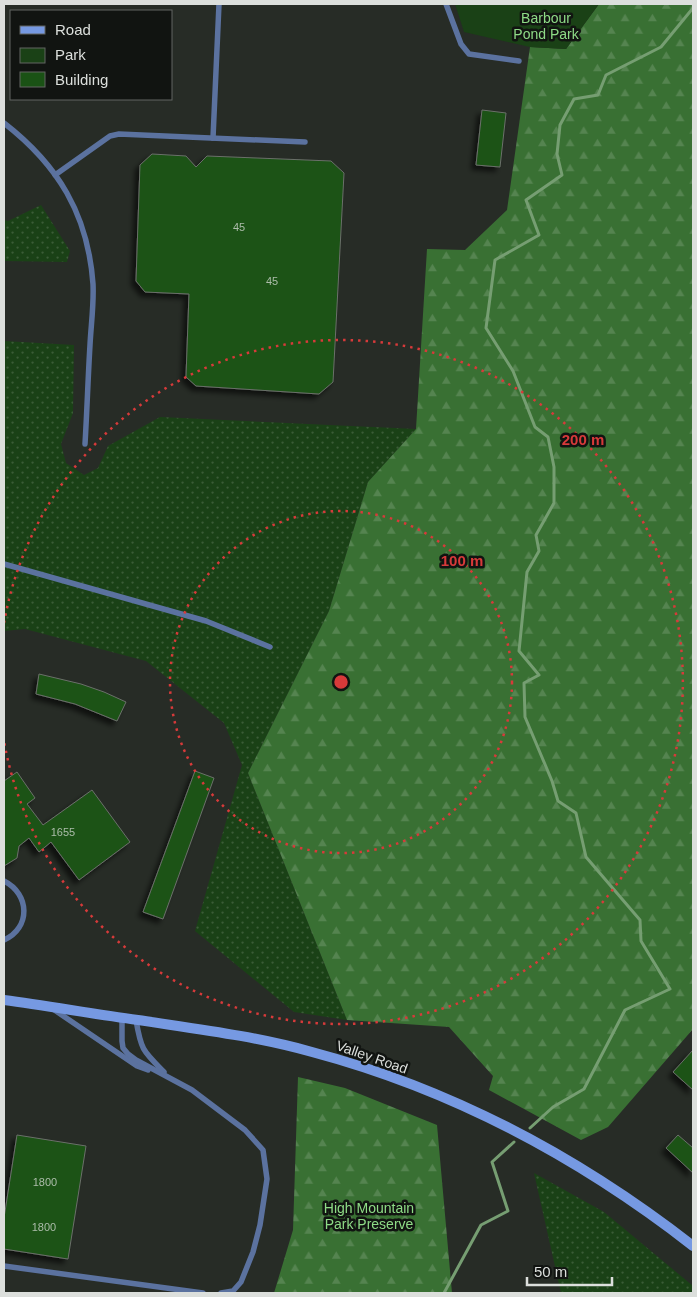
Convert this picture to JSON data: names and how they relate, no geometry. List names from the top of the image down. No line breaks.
{"streets":{"main road":["Valley Road"]},"parks":["Barbour Pond Park","High Mountain Park Preserve"],"house_numbers":["45","45","1655","1800","1800"],"legend":["Road","Park","Building"],"scale_bar":"50 m","rings":["200 m","100 m"]}
